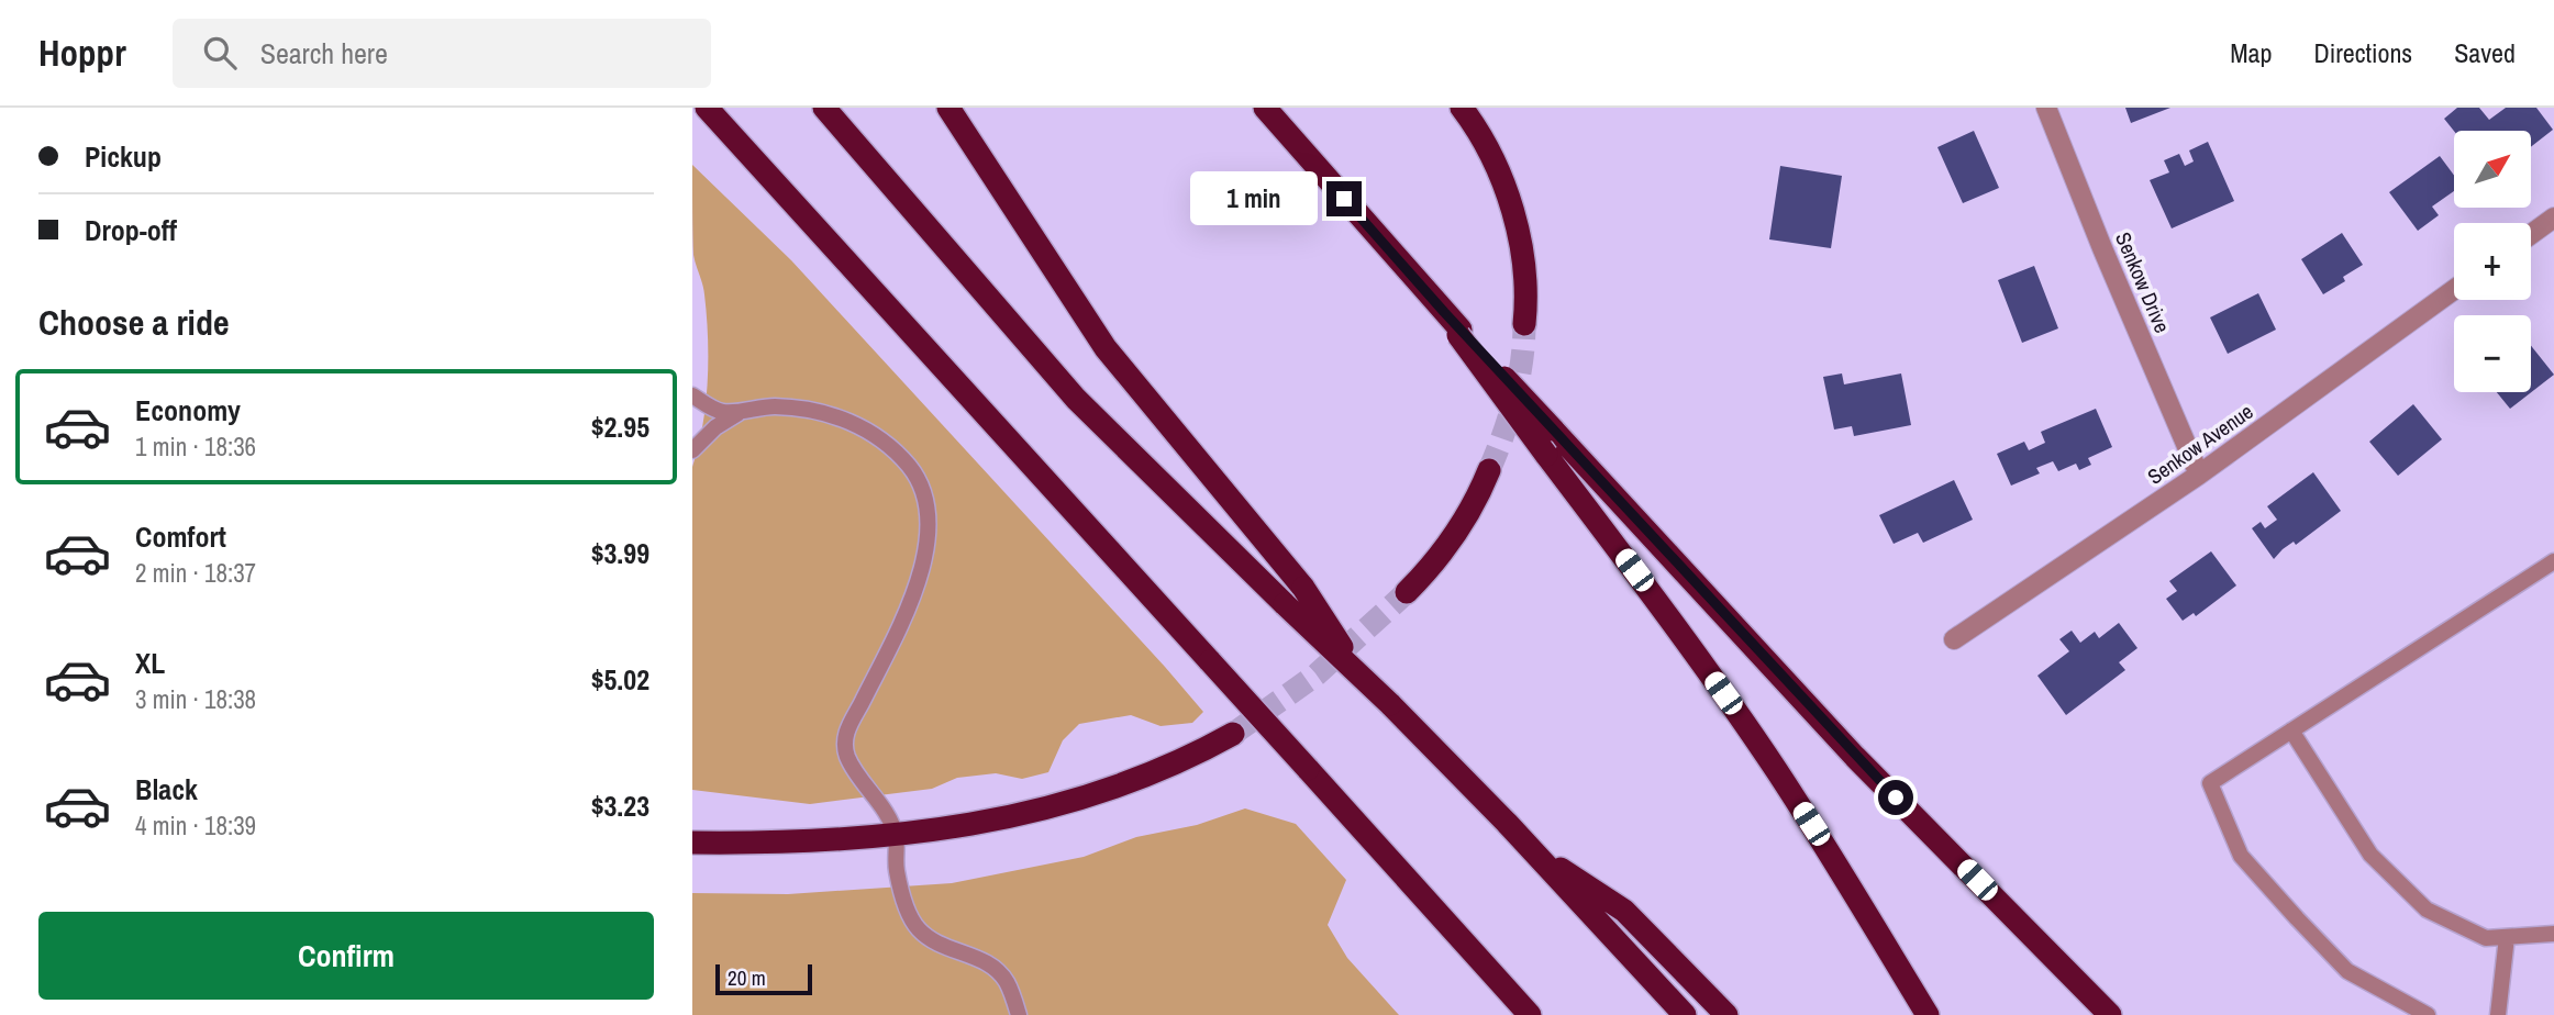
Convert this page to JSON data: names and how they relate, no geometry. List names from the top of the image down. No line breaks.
{"streets":{"street":["Senkow Drive","Senkow Avenue"]},"crossings":[["Senkow Drive","Senkow Avenue"]],"scale_bar":"20 m","north":"top right","page":{"header":"Hoppr","search":"Search here","nav":["Map","Directions","Saved"],"banner":["Pickup","Drop-off"],"map_buttons":["+","−"],"bubble":"1 min","heading":"Choose a ride","list":[{"name":"Economy","note":"1 min · 18:36","value":"$2.95"},{"name":"Comfort","note":"2 min · 18:37","value":"$3.99"},{"name":"XL","note":"3 min · 18:38","value":"$5.02"},{"name":"Black","note":"4 min · 18:39","value":"$3.23"}],"buttons":"Confirm","scale":"20 m"}}
